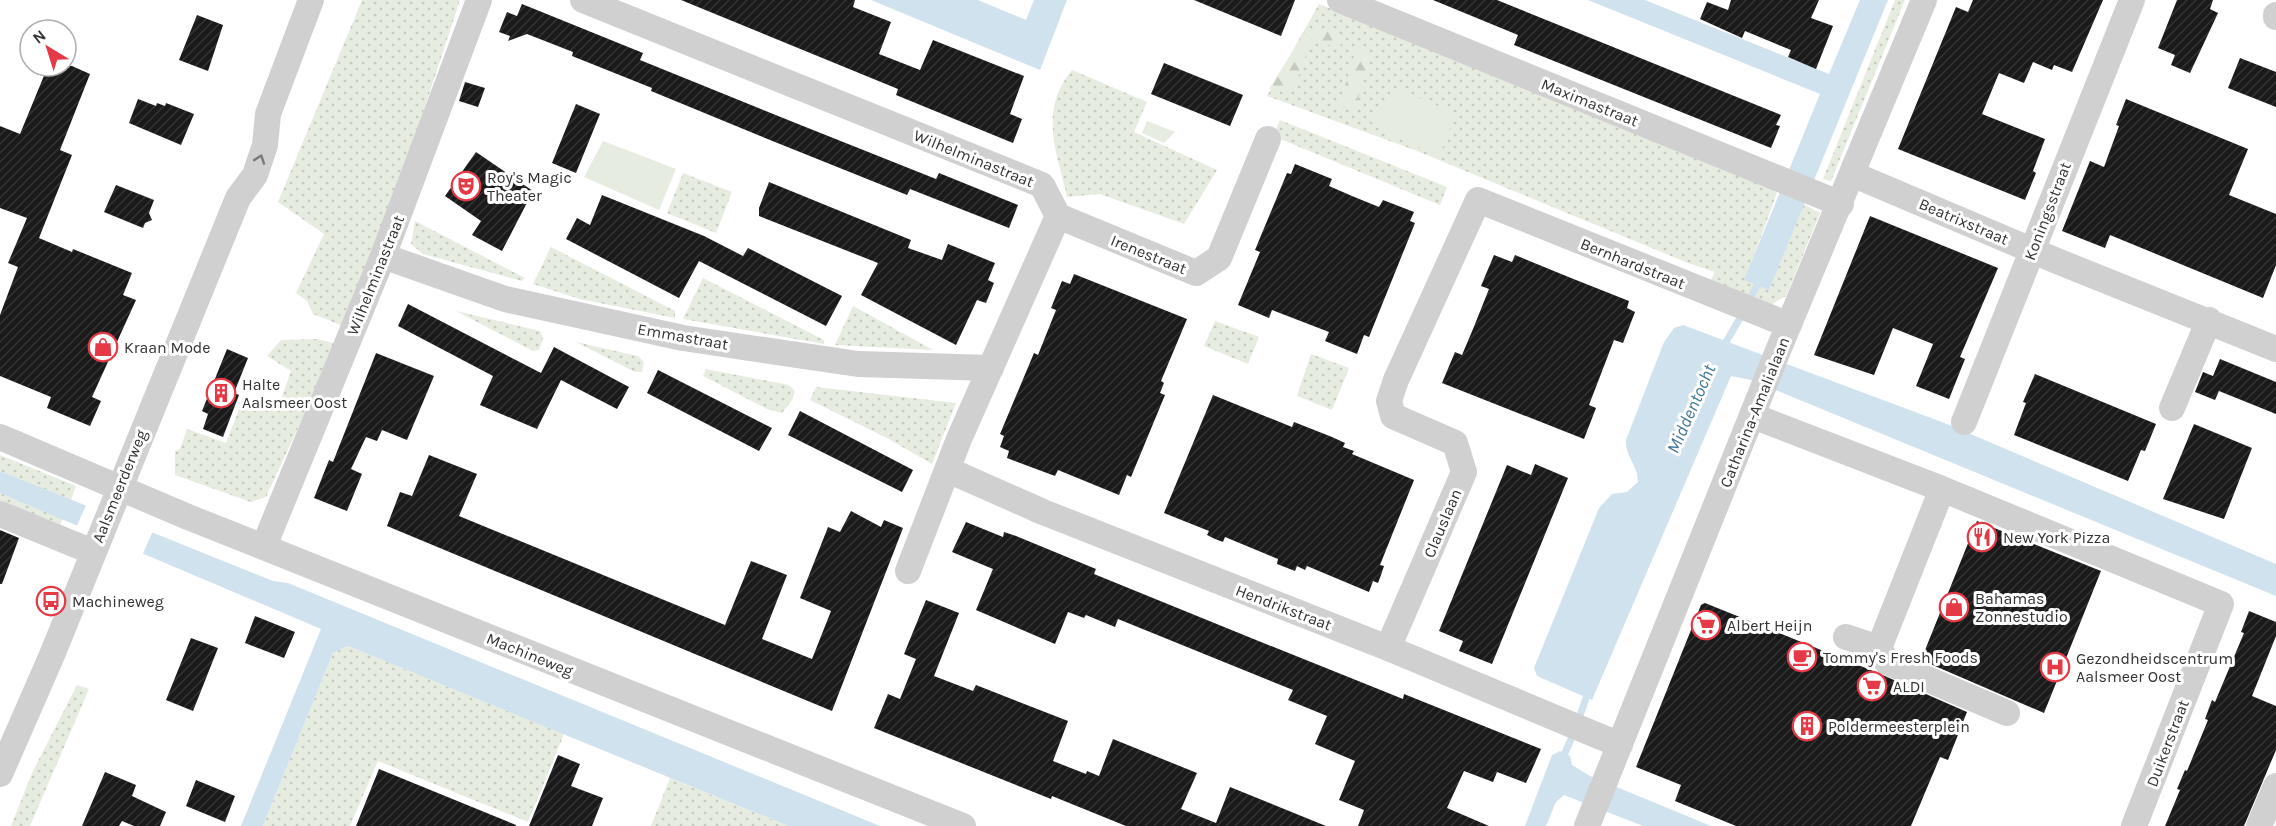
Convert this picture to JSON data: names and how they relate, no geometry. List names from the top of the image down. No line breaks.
{"streets":{"street":["Maximastraat","Wilhelminastraat","Koningsstraat","Beatrixstraat","Irenestraat","Bernhardstraat","Emmastraat","Catharina-Amalialaan","Aalsmeerderweg","Clauslaan","Hendrikstraat","Machineweg","Duikerstraat"]},"crossings":[["Maximastraat","Catharina-Amalialaan"],["Wilhelminastraat","Irenestraat"],["Wilhelminastraat","Emmastraat"],["Wilhelminastraat","Machineweg"],["Koningsstraat","Beatrixstraat"],["Beatrixstraat","Catharina-Amalialaan"],["Bernhardstraat","Catharina-Amalialaan"],["Bernhardstraat","Clauslaan"],["Catharina-Amalialaan","Hendrikstraat"],["Aalsmeerderweg","Machineweg"],["Clauslaan","Hendrikstraat"]],"water":["Middentocht"],"places":{"theatre":["Roy's Magic Theater"],"shop":["Kraan Mode","Bahamas Zonnestudio"],"building":["Halte Aalsmeer Oost","Poldermeesterplein"],"restaurant":["New York Pizza"],"bus stop":["Machineweg"],"supermarket":["Albert Heijn","ALDI"],"cafe":["Tommy's Fresh Foods"],"hospital":["Gezondheidscentrum Aalsmeer Oost"]},"north":"top left"}
